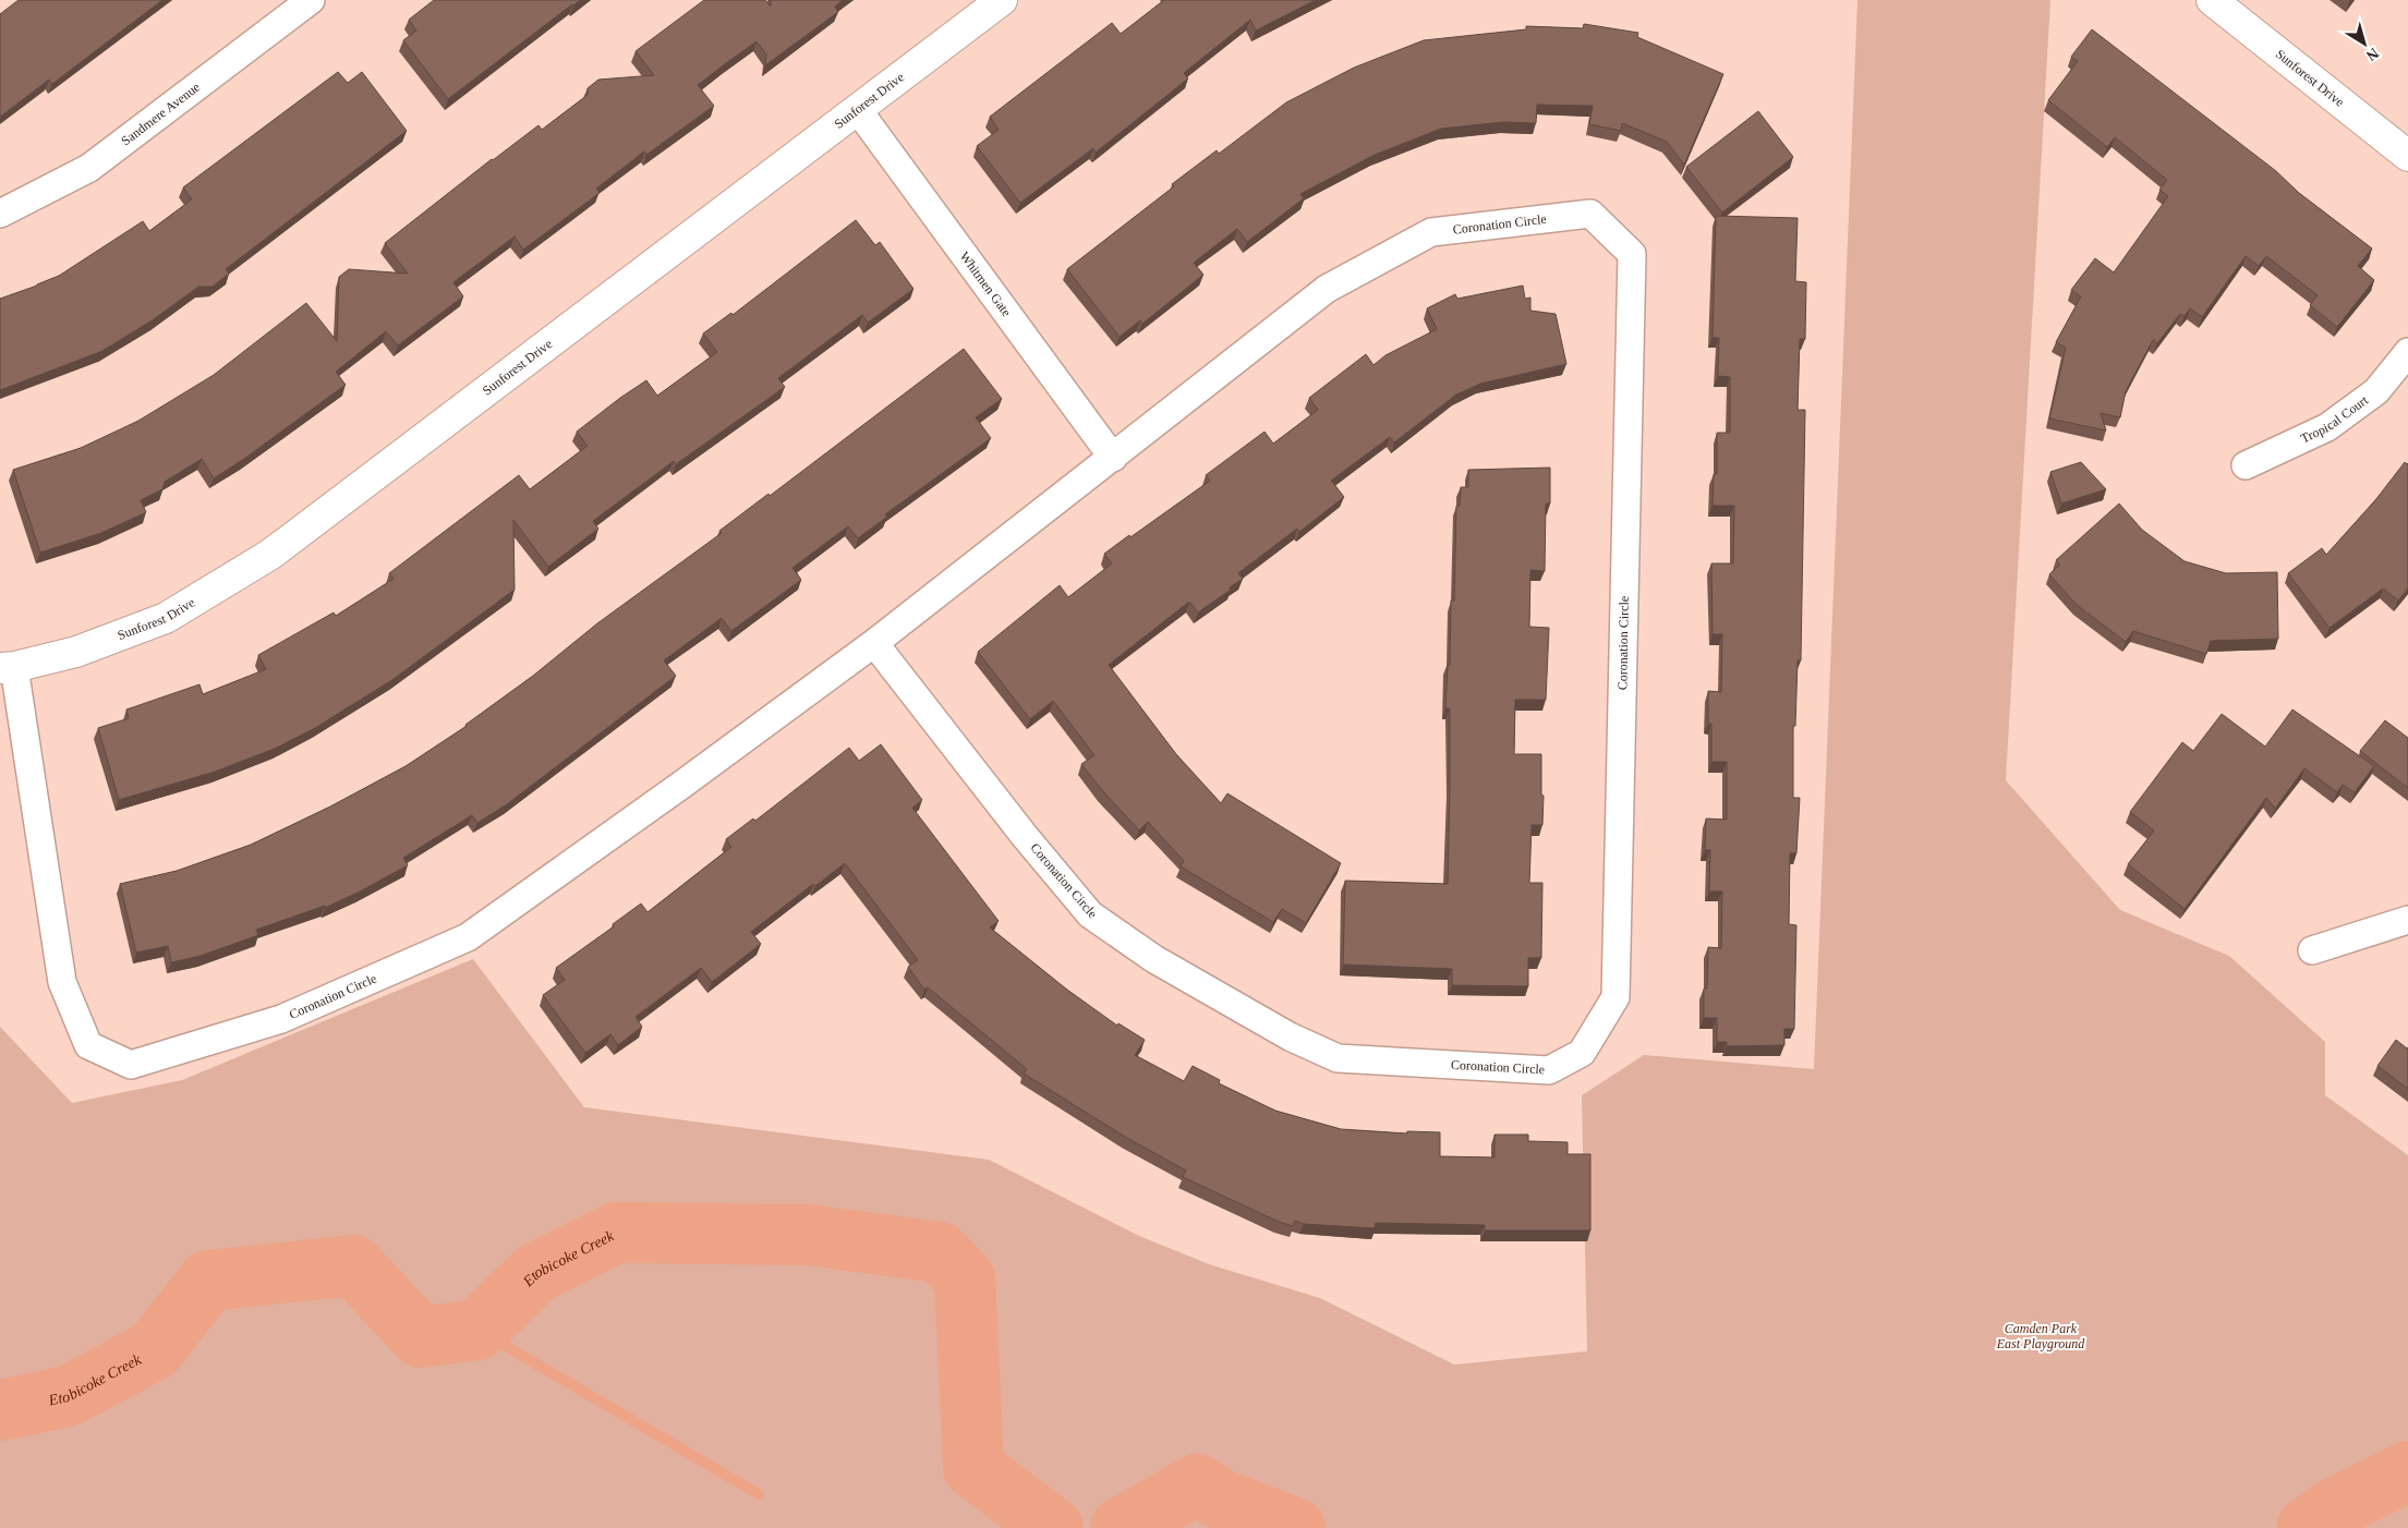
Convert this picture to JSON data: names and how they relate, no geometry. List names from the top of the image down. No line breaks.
{"streets":{"street":["Sunforest Drive","Sandmere Avenue","Coronation Circle","Whitmen Gate","Tropical Court"]},"crossings":[["Sunforest Drive","Coronation Circle"],["Sunforest Drive","Whitmen Gate"],["Coronation Circle","Whitmen Gate"]],"water":["Etobicoke Creek"],"parks":["Camden Park East Playground"],"north":"bottom right"}
